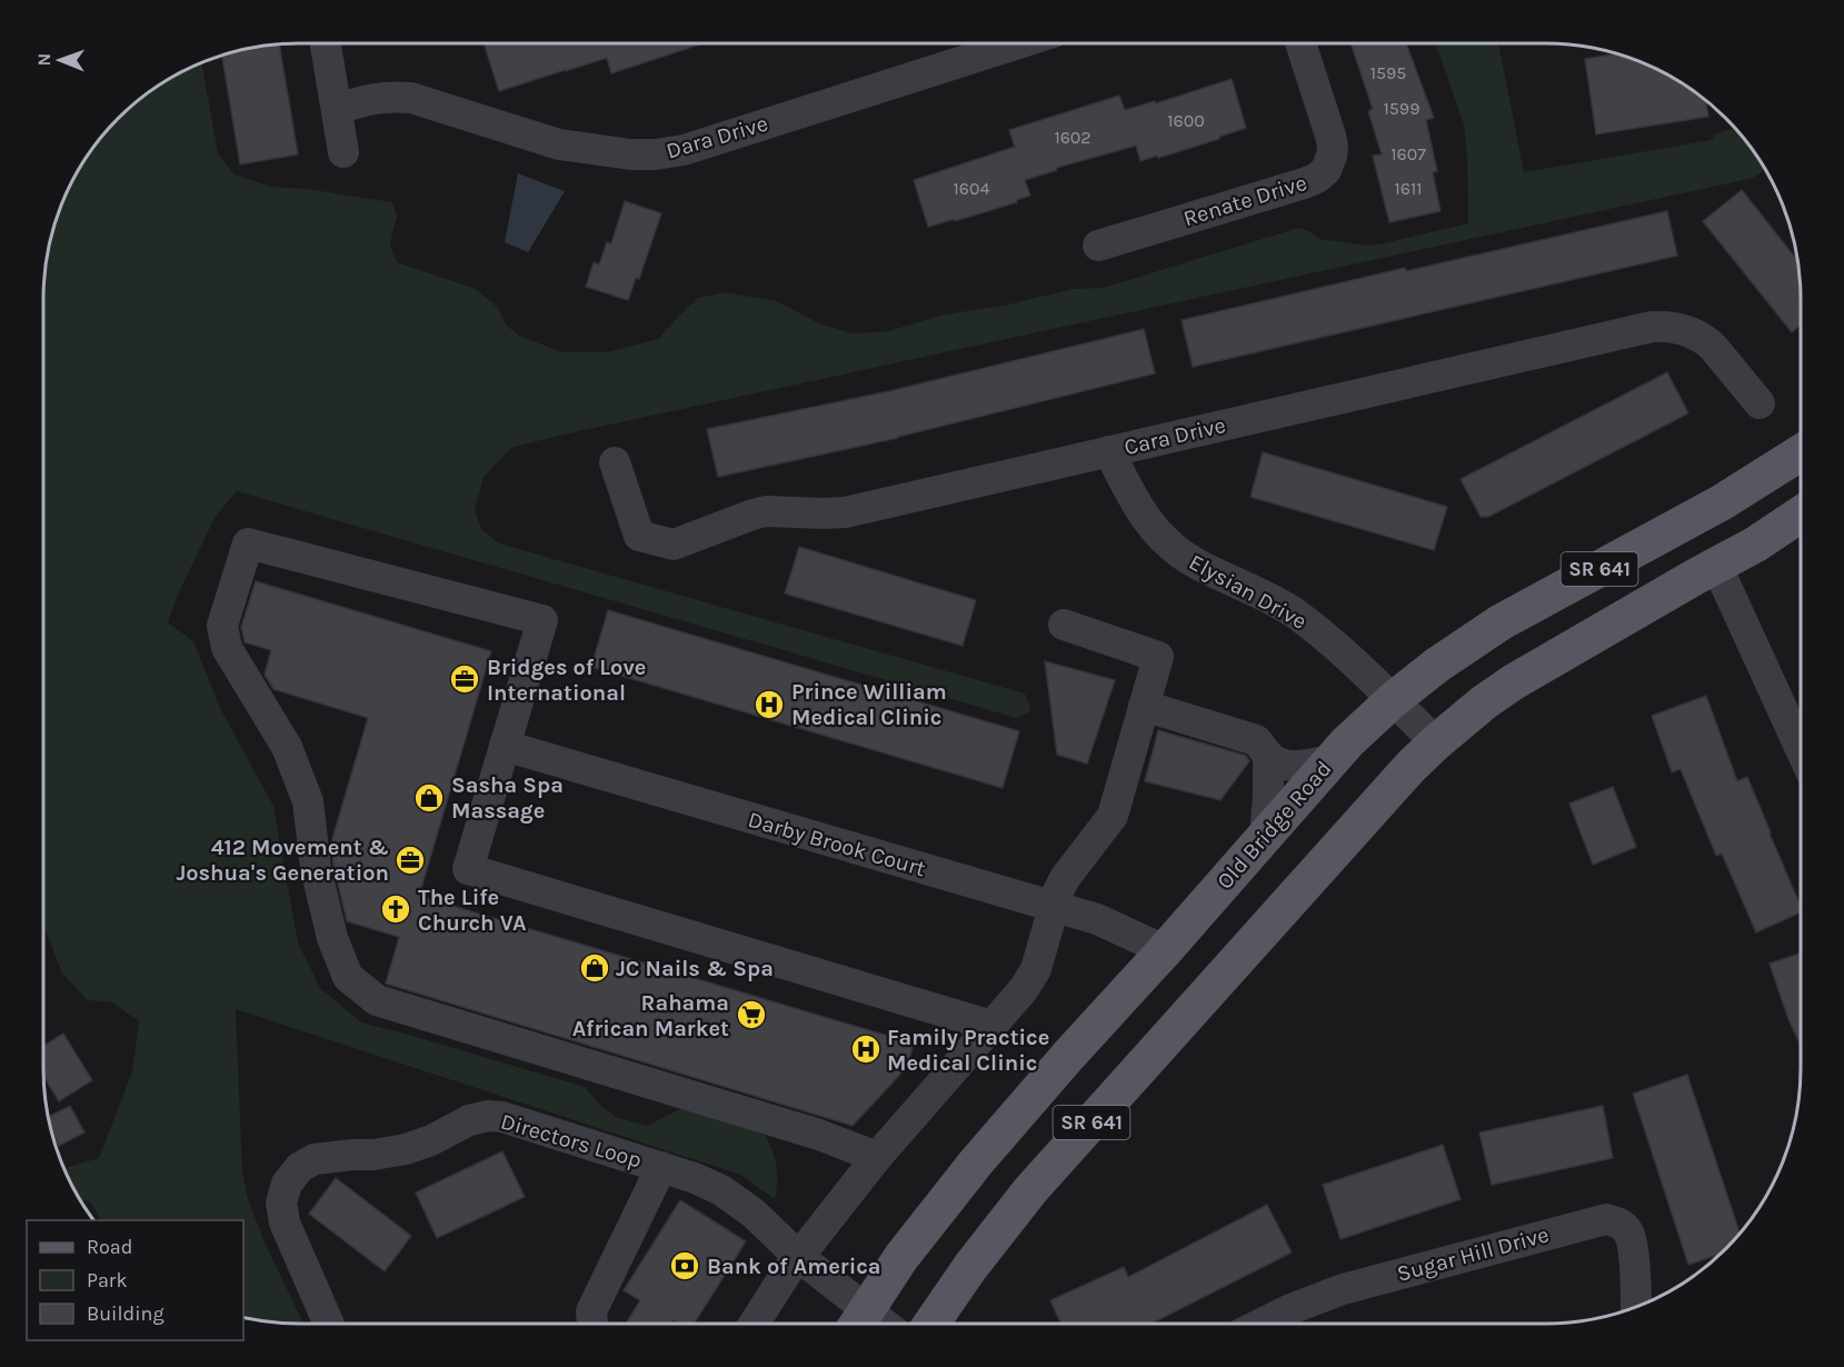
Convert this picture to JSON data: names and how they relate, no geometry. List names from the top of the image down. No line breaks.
{"streets":{"main road":["SR 641","Old Bridge Road"],"street":["Dara Drive","Renate Drive","Cara Drive","Elysian Drive","Darby Brook Court","Directors Loop","Sugar Hill Drive"]},"crossings":[["Cara Drive","Elysian Drive"],["SR 641","Elysian Drive"],["Elysian Drive","Old Bridge Road"],["Old Bridge Road","Darby Brook Court"],["Old Bridge Road","Directors Loop"]],"places":{"office":["Bridges of Love International","412 Movement & Joshua's Generation"],"hospital":["Prince William Medical Clinic","Family Practice Medical Clinic"],"shop":["Sasha Spa Massage","JC Nails & Spa"],"church":["The Life Church VA"],"supermarket":["Rahama African Market"],"bank":["Bank of America"]},"house_numbers":["1595","1599","1600","1602","1607","1604","1611"],"legend":["Road","Park","Building"],"north":"left"}
